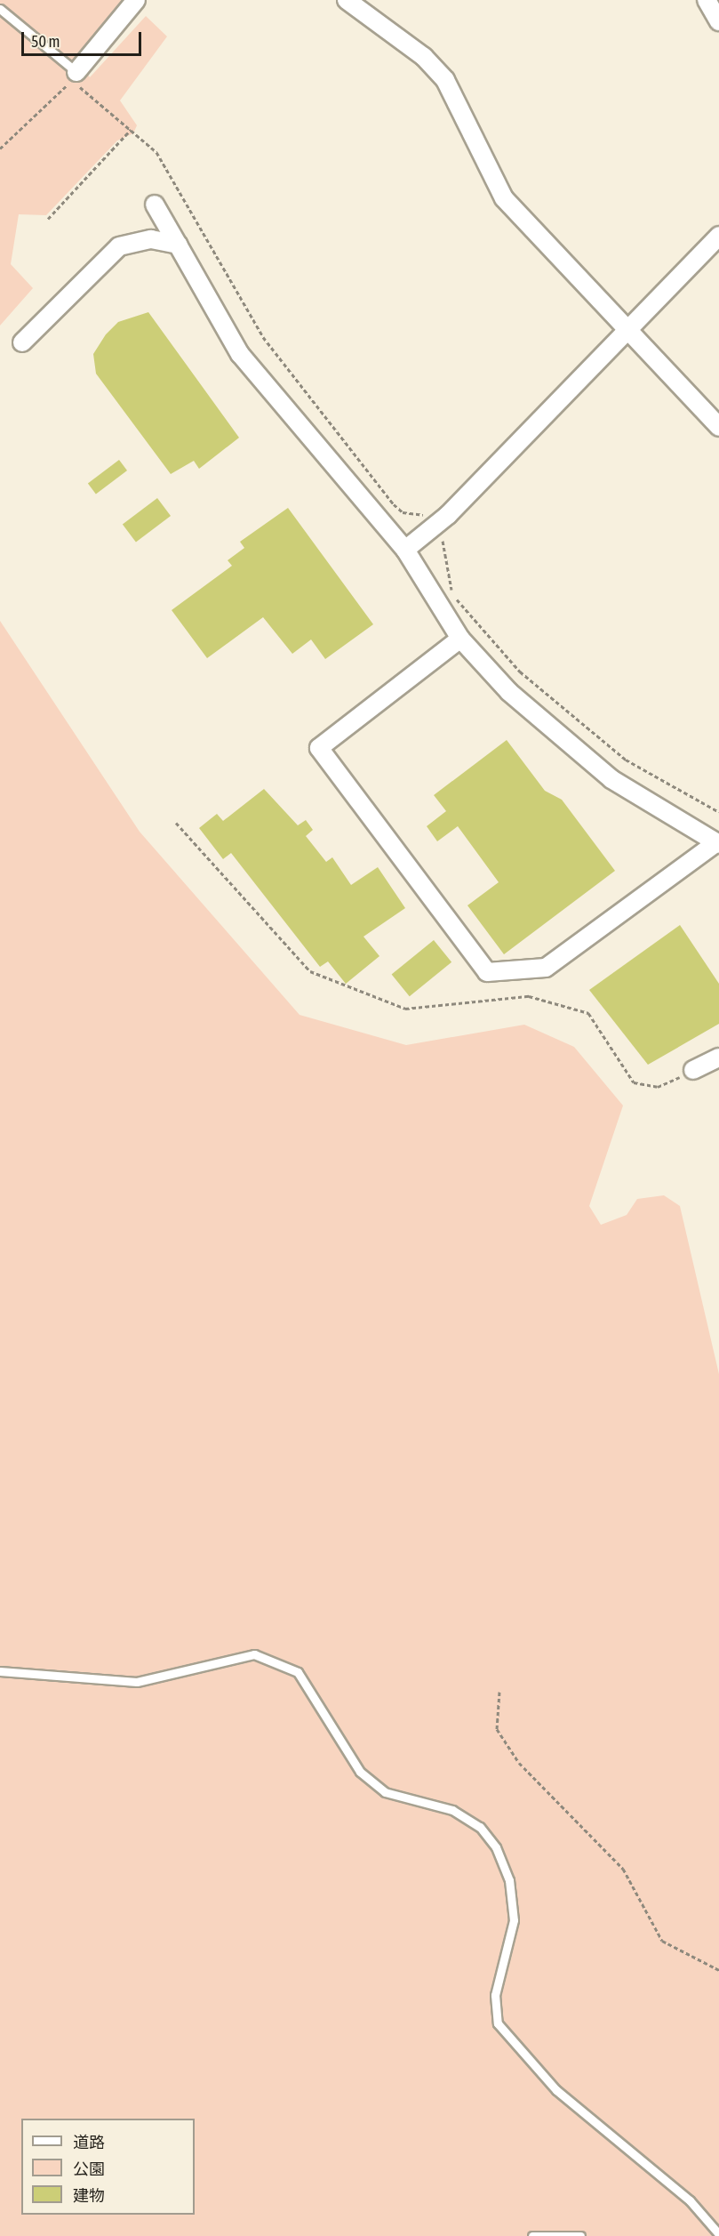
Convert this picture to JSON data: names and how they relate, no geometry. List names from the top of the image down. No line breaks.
{"legend":["道路","公園","建物"],"scale_bar":"50 m"}
